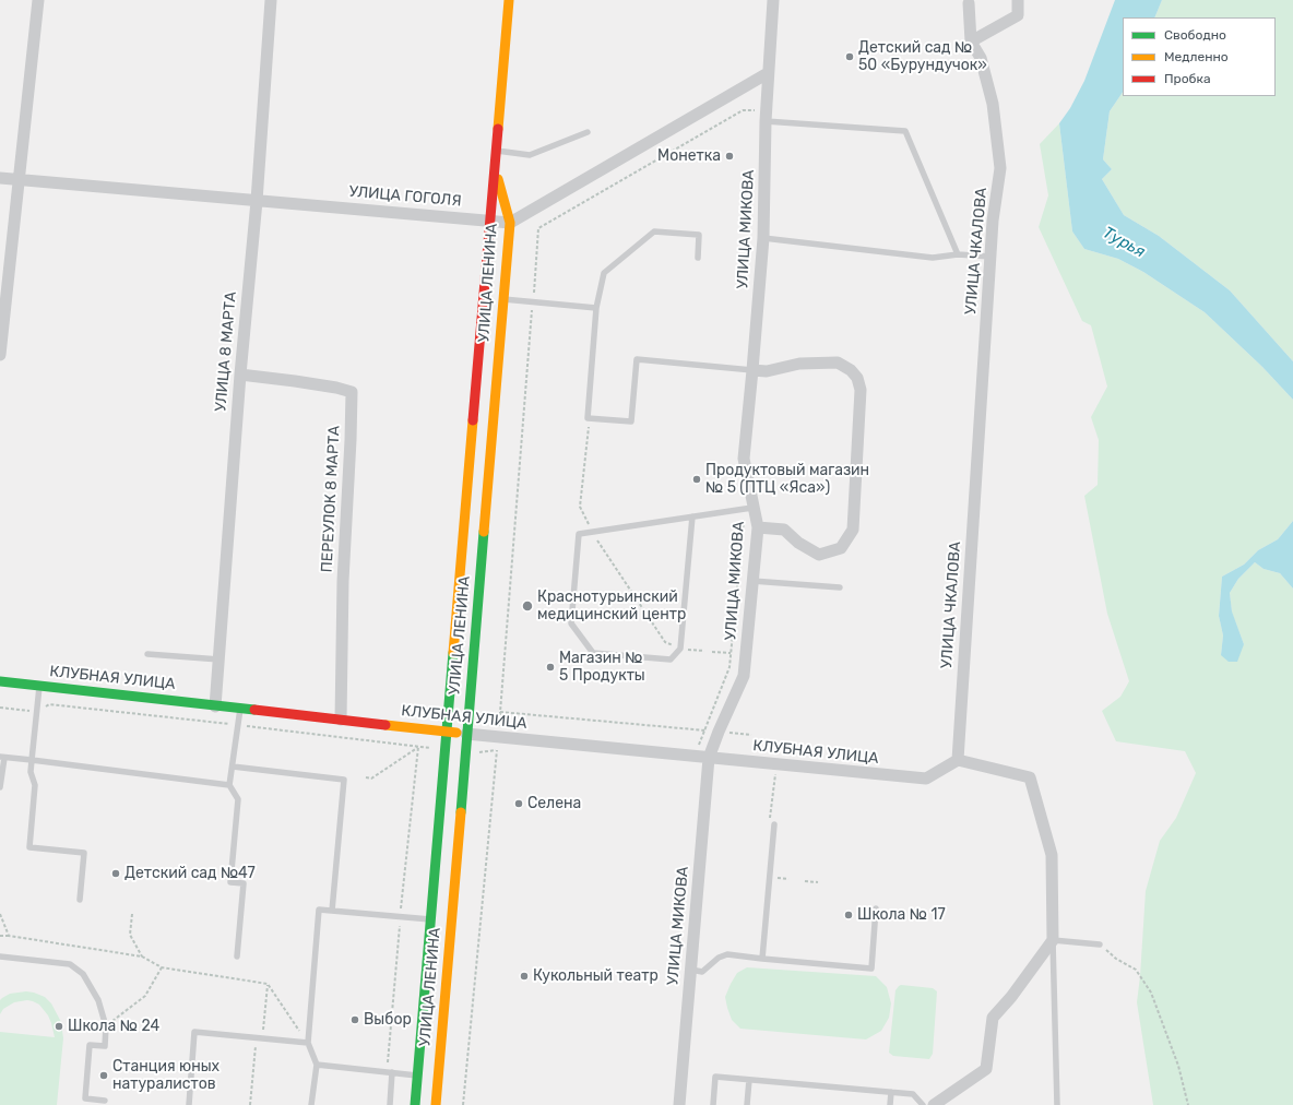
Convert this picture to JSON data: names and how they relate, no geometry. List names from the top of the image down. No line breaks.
{"streets":{"main road":["УЛИЦА ЛЕНИНА","КЛУБНАЯ УЛИЦА"],"street":["УЛИЦА ГОГОЛЯ","УЛИЦА МИКОВА","УЛИЦА ЧКАЛОВА","УЛИЦА 8 МАРТА","ПЕРЕУЛОК 8 МАРТА"]},"crossings":[["УЛИЦА ГОГОЛЯ","УЛИЦА ЛЕНИНА"],["УЛИЦА ГОГОЛЯ","УЛИЦА 8 МАРТА"],["УЛИЦА МИКОВА","КЛУБНАЯ УЛИЦА"],["УЛИЦА ЧКАЛОВА","КЛУБНАЯ УЛИЦА"],["УЛИЦА ЛЕНИНА","КЛУБНАЯ УЛИЦА"],["УЛИЦА 8 МАРТА","ПЕРЕУЛОК 8 МАРТА"],["УЛИЦА 8 МАРТА","КЛУБНАЯ УЛИЦА"],["ПЕРЕУЛОК 8 МАРТА","КЛУБНАЯ УЛИЦА"]],"water":["Турья"],"places":["Детский сад № 50 «Бурундучок»","Монетка","Продуктовый магазин № 5 (ПТЦ «Яса»)","Краснотурьинский медицинский центр","Магазин № 5 Продукты","Селена","Детский сад №47","Школа № 17","Кукольный театр","Выбор","Школа № 24","Станция юных натуралистов"],"legend":["Свободно","Медленно","Пробка"]}
